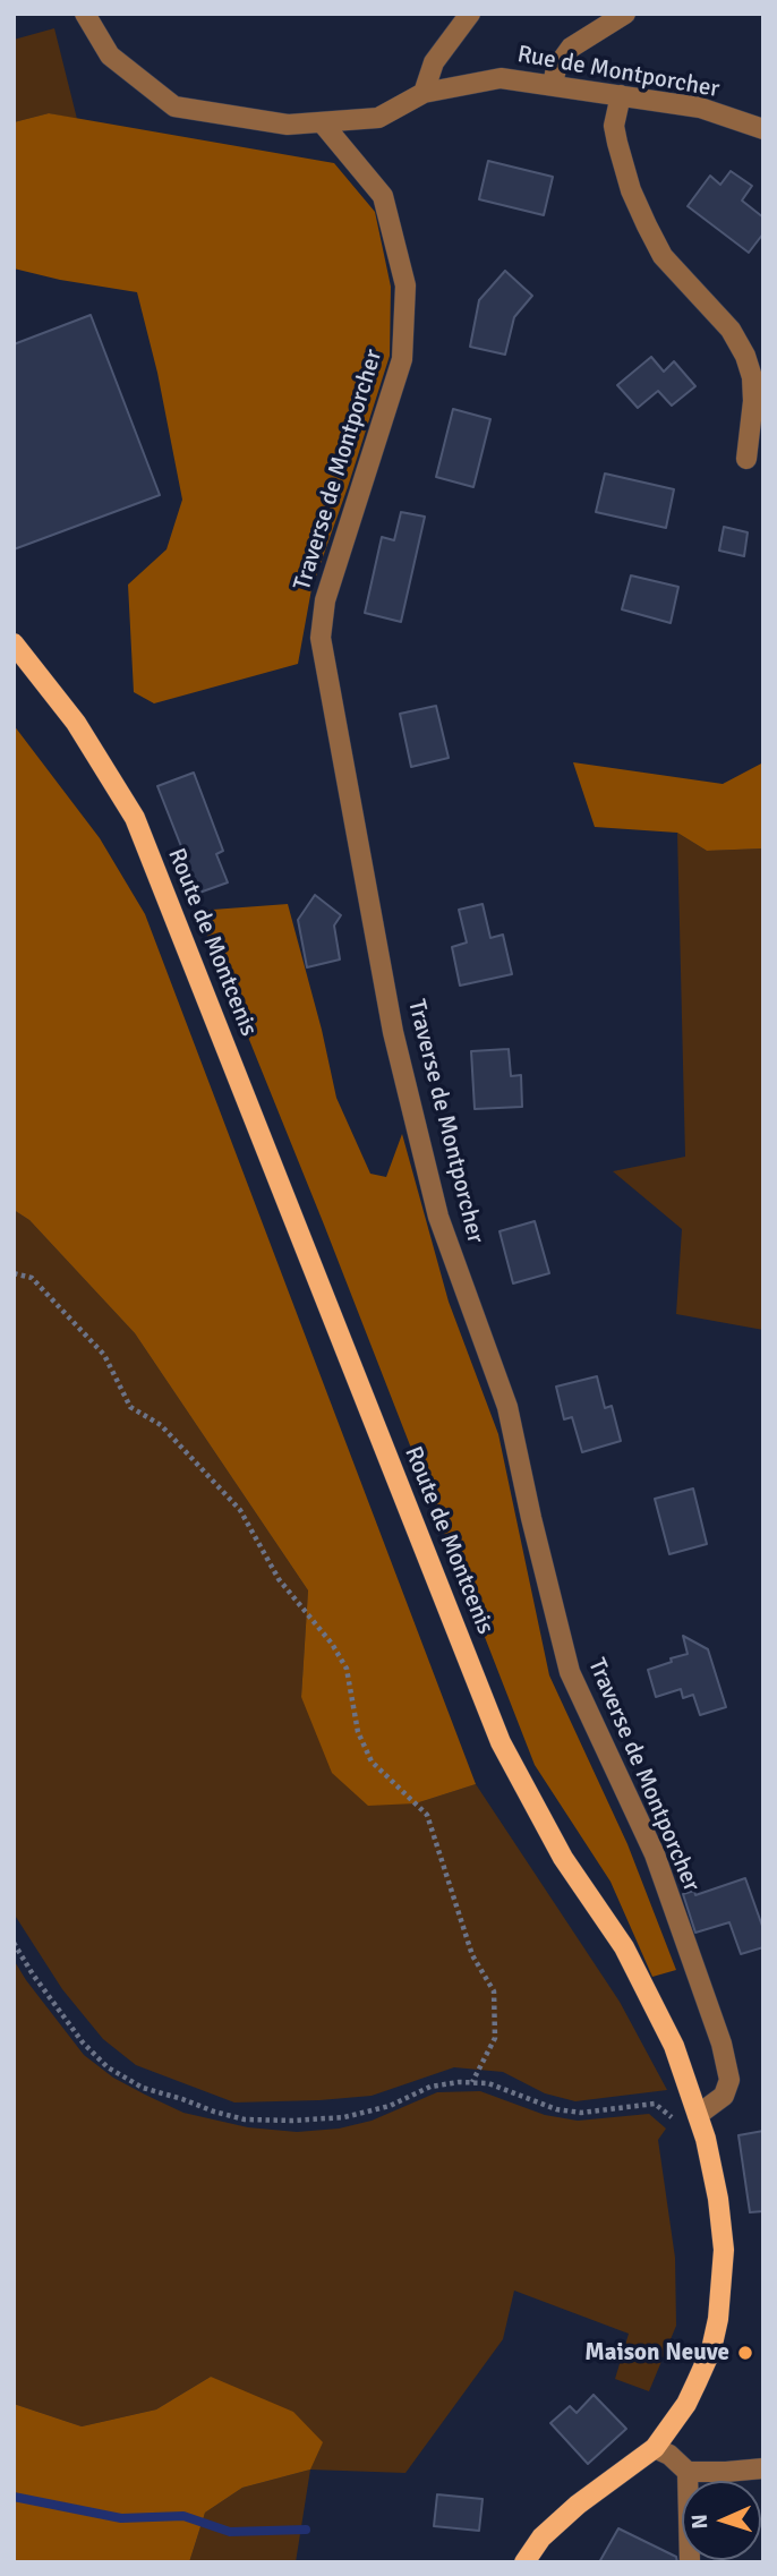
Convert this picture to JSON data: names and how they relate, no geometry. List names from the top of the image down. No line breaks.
{"streets":{"main road":["Route de Montcenis"],"street":["Rue de Montporcher","Traverse de Montporcher"]},"crossings":[["Rue de Montporcher","Traverse de Montporcher"],["Traverse de Montporcher","Route de Montcenis"]],"places":["Maison Neuve"],"north":"left"}
